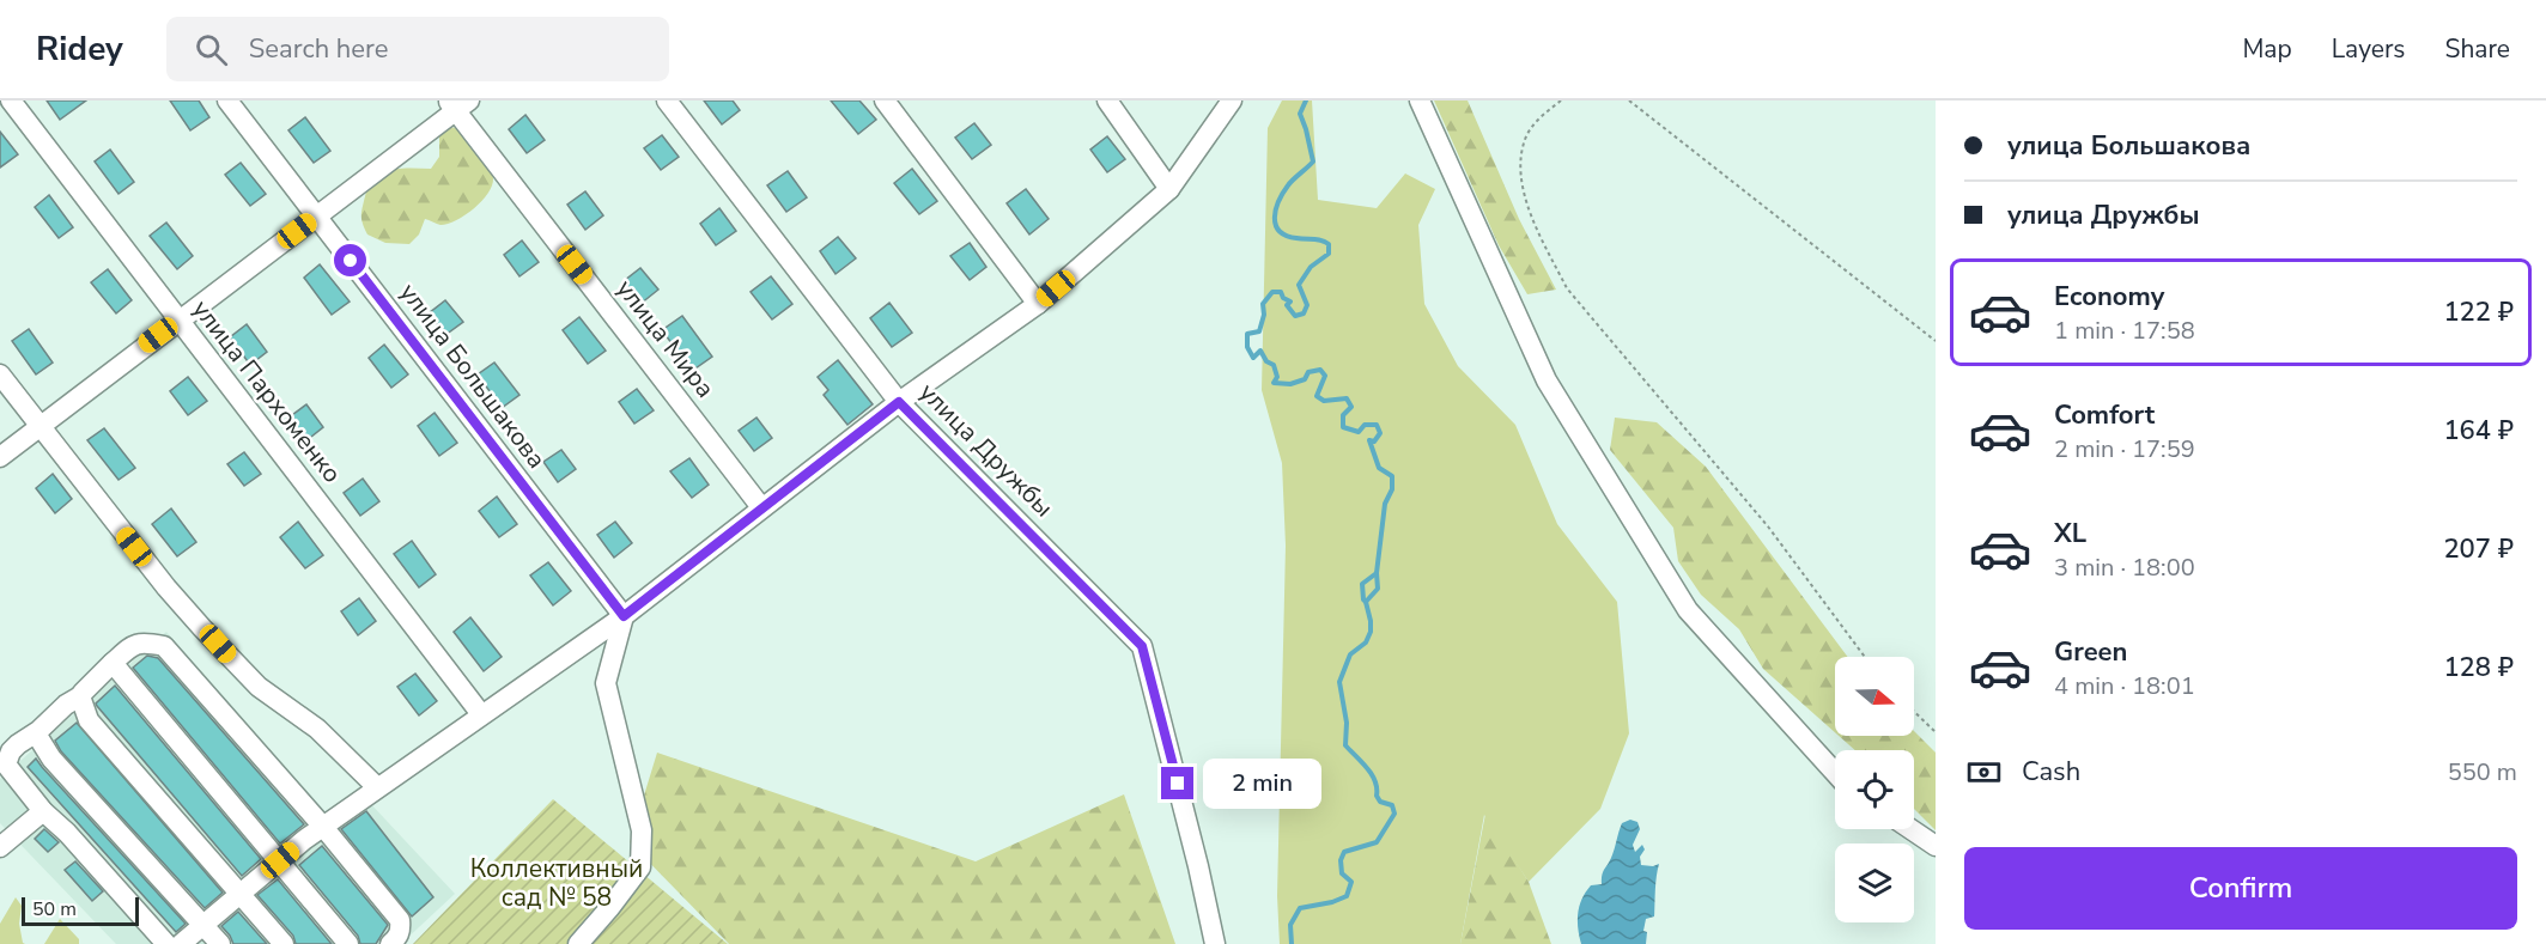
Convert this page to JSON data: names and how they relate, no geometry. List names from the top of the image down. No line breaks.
{"streets":{"street":["улица Мира","улица Большакова","улица Пархоменко","улица Дружбы"]},"parks":["Коллективный сад № 58"],"scale_bar":"50 m","north":"right","page":{"header":"Ridey","search":"Search here","nav":["Map","Layers","Share"],"banner":["улица Большакова","улица Дружбы"],"list":[{"name":"Economy","note":"1 min · 17:58","value":"122 ₽"},{"name":"Comfort","note":"2 min · 17:59","value":"164 ₽"},{"name":"XL","note":"3 min · 18:00","value":"207 ₽"},{"name":"Green","note":"4 min · 18:01","value":"128 ₽"}],"pay":["Cash","550 m"],"bubble":"2 min","buttons":"Confirm","scale":"50 m"}}
